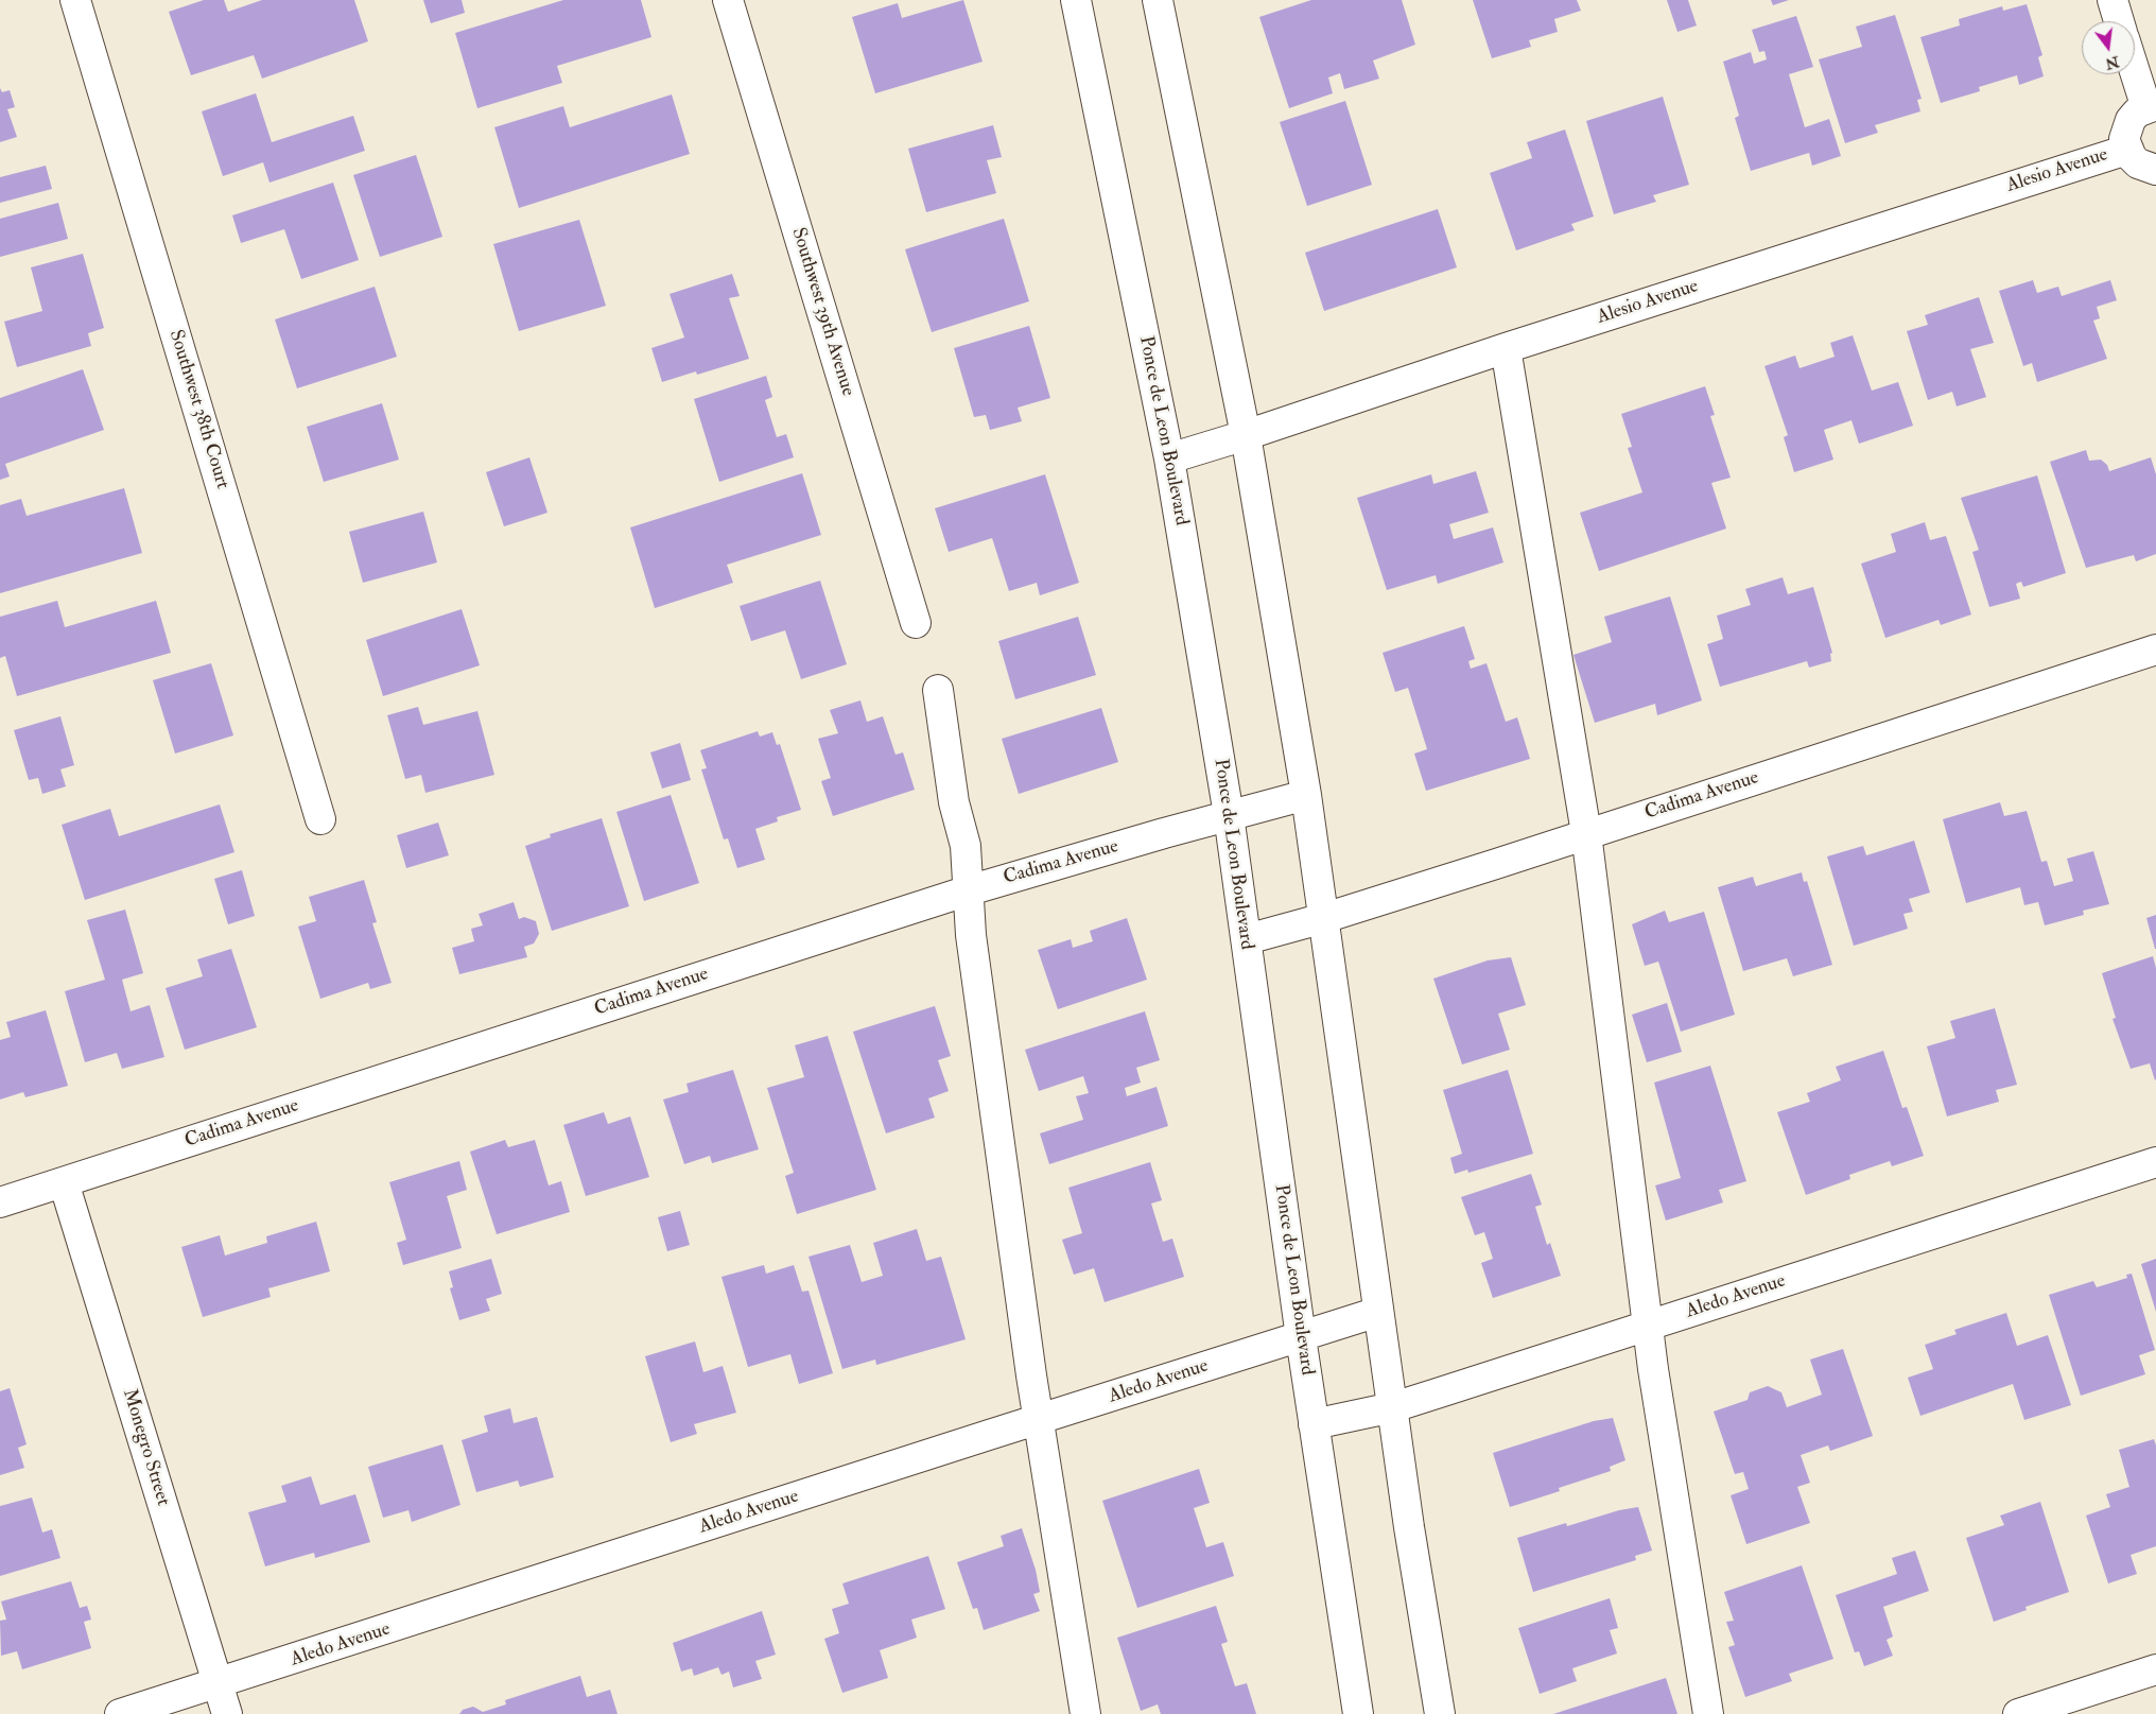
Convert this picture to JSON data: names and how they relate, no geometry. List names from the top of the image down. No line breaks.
{"streets":{"street":["Alesio Avenue","Southwest 39th Avenue","Southwest 38th Court","Ponce de Leon Boulevard","Cadima Avenue","Aledo Avenue","Monegro Street"]},"crossings":[["Alesio Avenue","Ponce de Leon Boulevard"],["Ponce de Leon Boulevard","Cadima Avenue"],["Ponce de Leon Boulevard","Aledo Avenue"],["Cadima Avenue","Monegro Street"],["Aledo Avenue","Monegro Street"]],"north":"bottom"}
